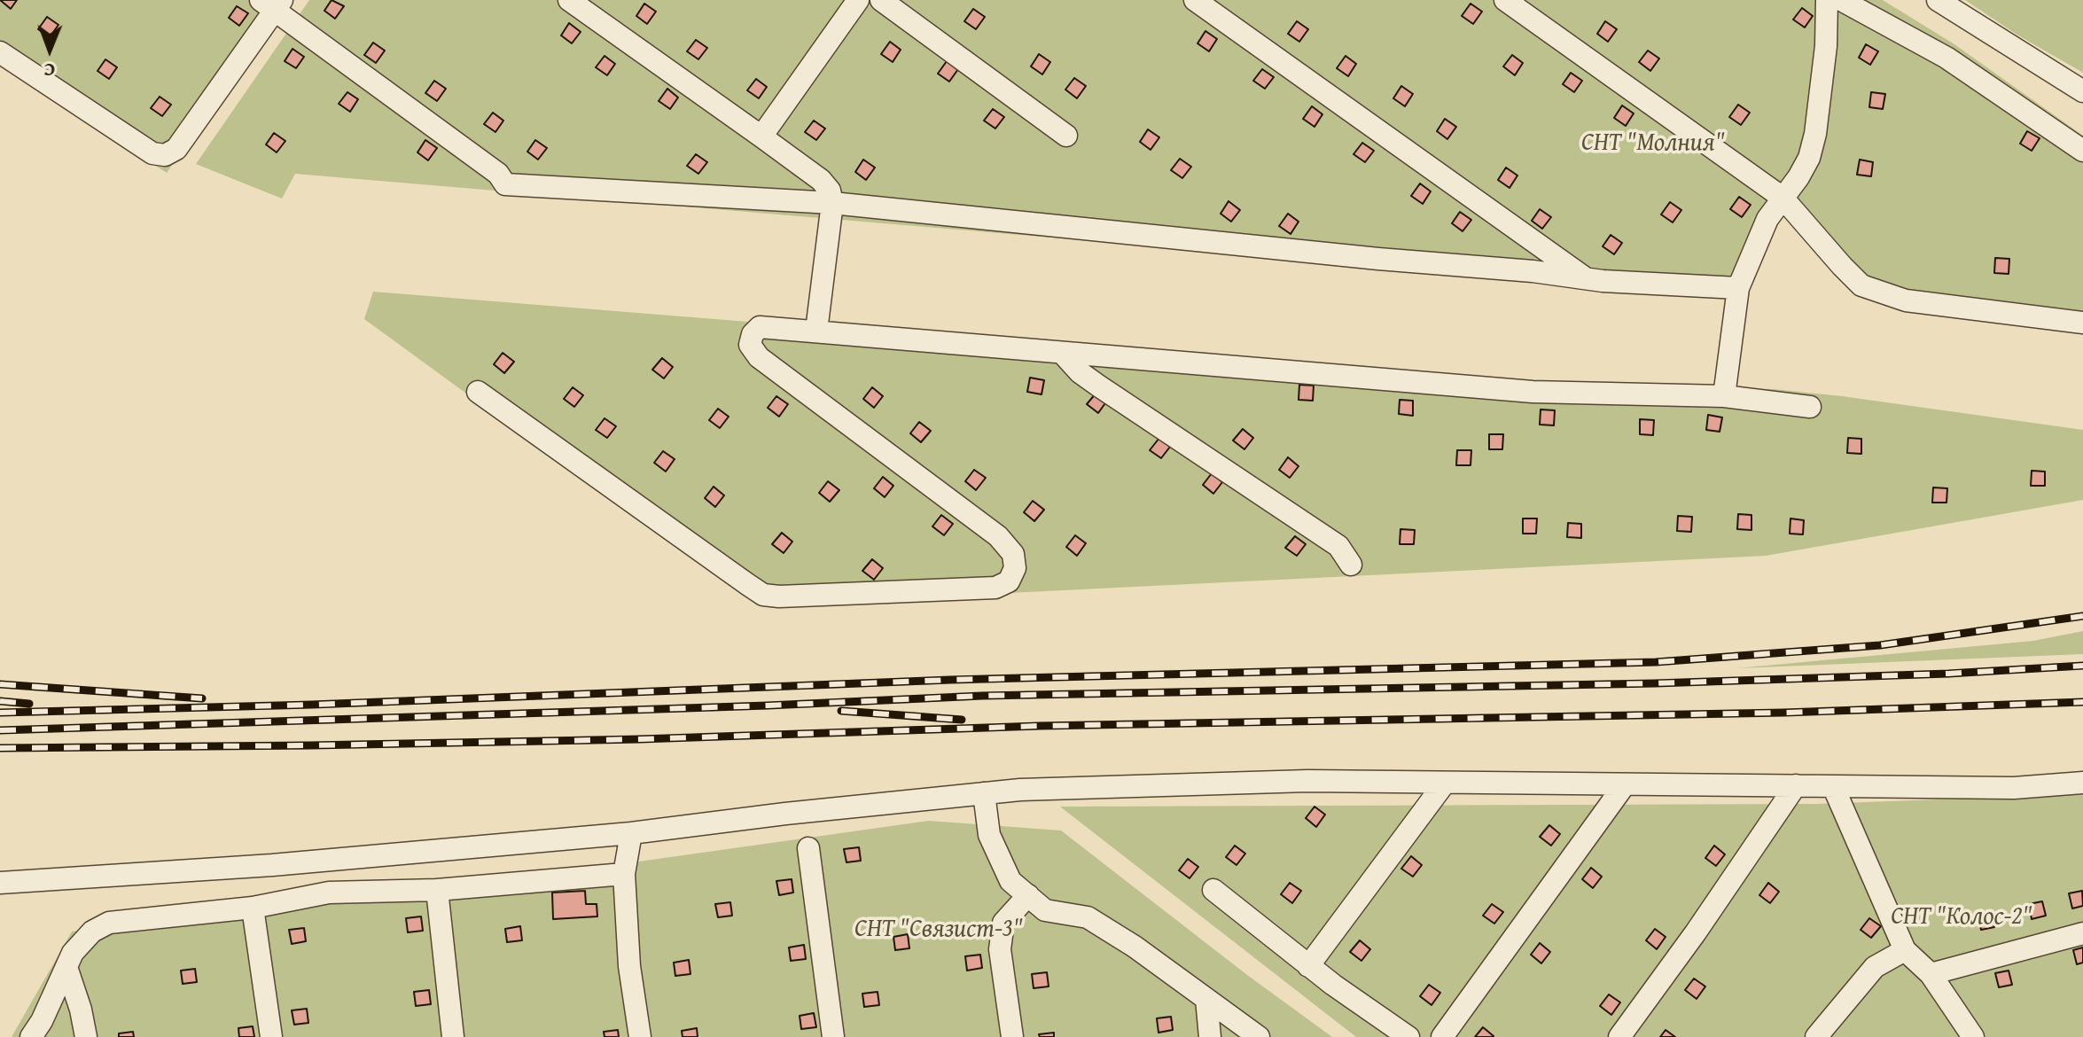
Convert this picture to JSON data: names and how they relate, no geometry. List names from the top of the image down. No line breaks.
{"parks":["СНТ \"Молния\"","СНТ \"Колос-2\"","СНТ \"Связист-3\""],"north":"bottom"}
